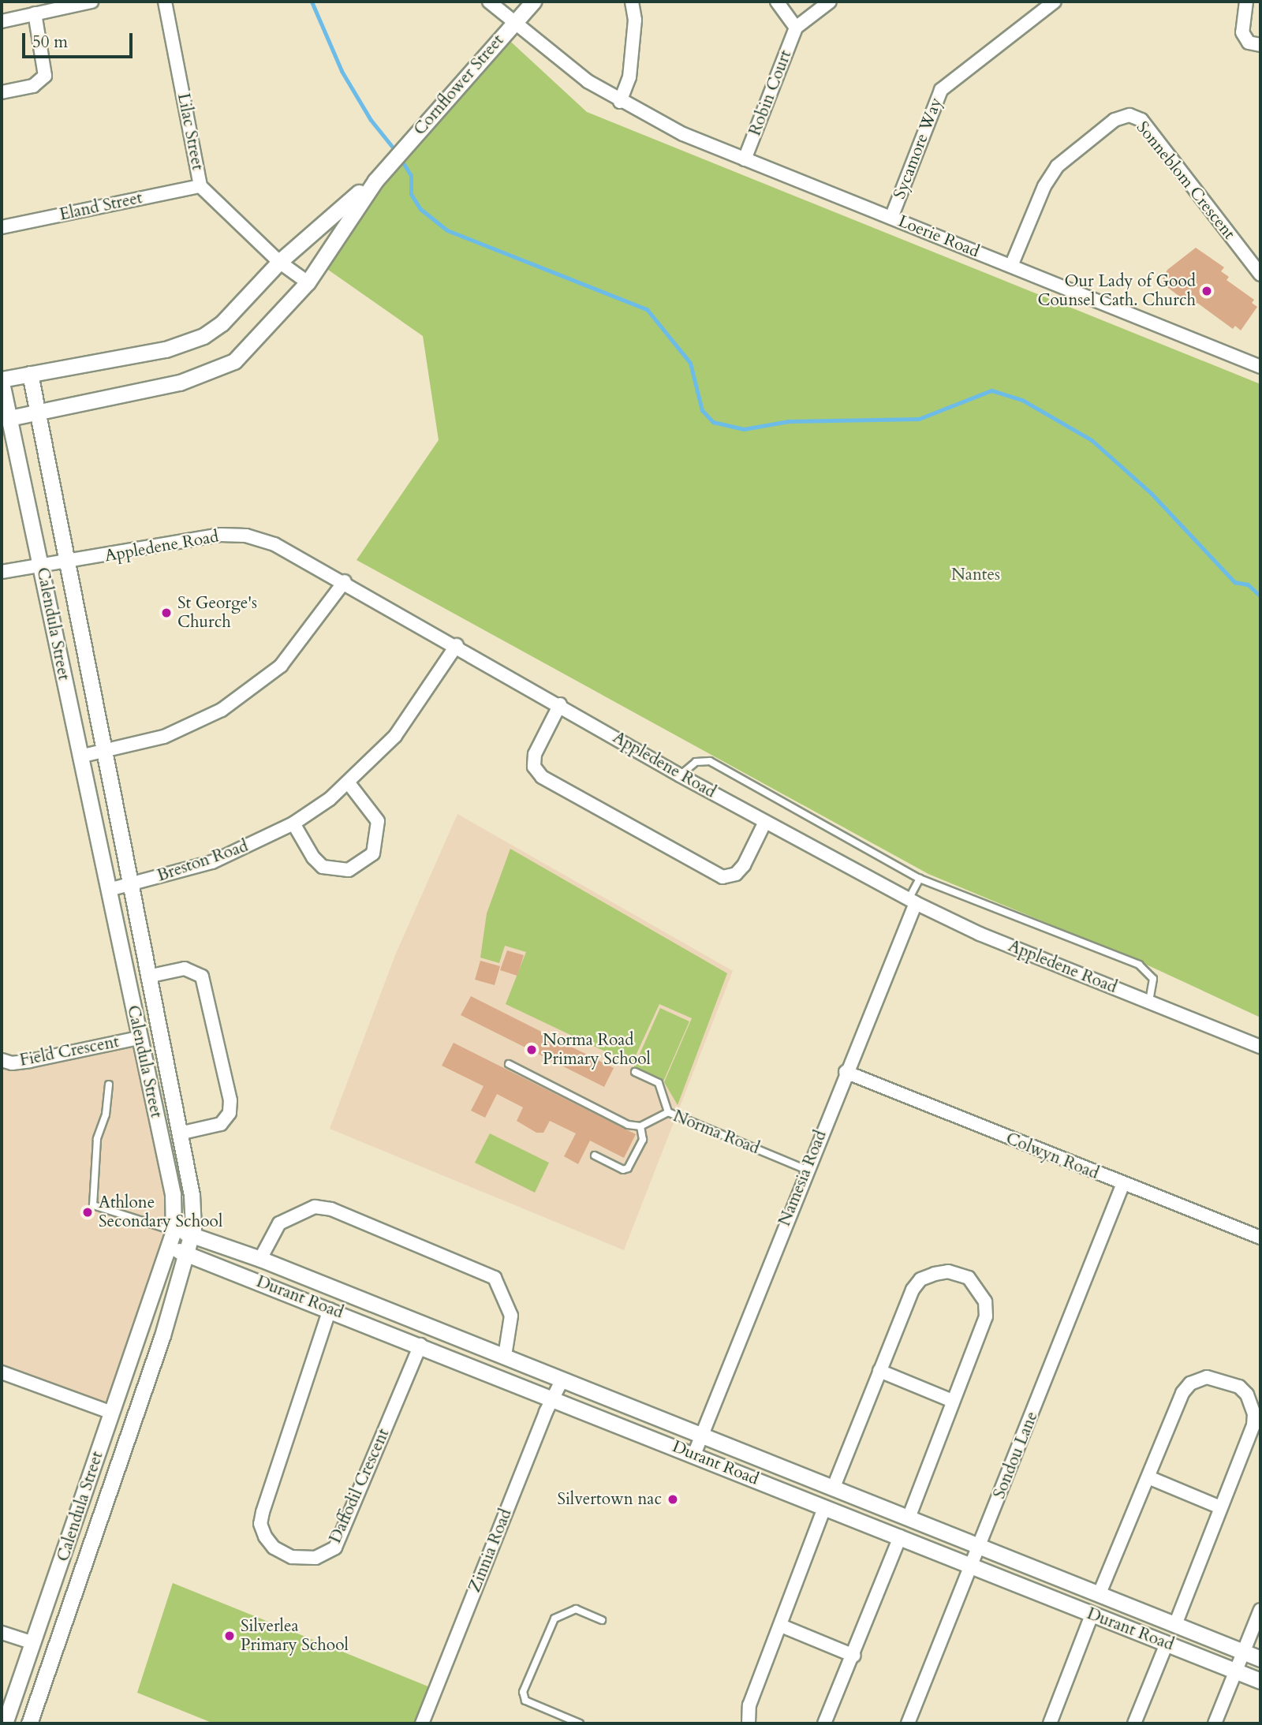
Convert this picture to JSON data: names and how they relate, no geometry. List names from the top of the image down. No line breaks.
{"streets":{"street":["Cornflower Street","Robin Court","Lilac Street","Sycamore Way","Sonneblom Crescent","Eland Street","Loerie Road","Appledene Road","Calendula Street","Breston Road","Field Crescent","Colwyn Road","Namesia Road","Durant Road","Sondou Lane","Daffodil Crescent","Zinnia Road"],"lane":["Norma Road"]},"crossings":[["Cornflower Street","Loerie Road"],["Robin Court","Loerie Road"],["Lilac Street","Eland Street"],["Sycamore Way","Loerie Road"],["Sonneblom Crescent","Loerie Road"],["Appledene Road","Calendula Street"],["Appledene Road","Breston Road"],["Appledene Road","Namesia Road"],["Calendula Street","Breston Road"],["Calendula Street","Field Crescent"],["Calendula Street","Durant Road"],["Norma Road","Namesia Road"],["Colwyn Road","Namesia Road"],["Colwyn Road","Sondou Lane"],["Namesia Road","Durant Road"],["Durant Road","Sondou Lane"],["Durant Road","Daffodil Crescent"],["Durant Road","Zinnia Road"]],"parks":["Nantes"],"places":["Our Lady of Good Counsel Cath. Church","St George's Church","Norma Road Primary School","Athlone Secondary School","Silvertown nac","Silverlea Primary School"],"scale_bar":"50 m"}
